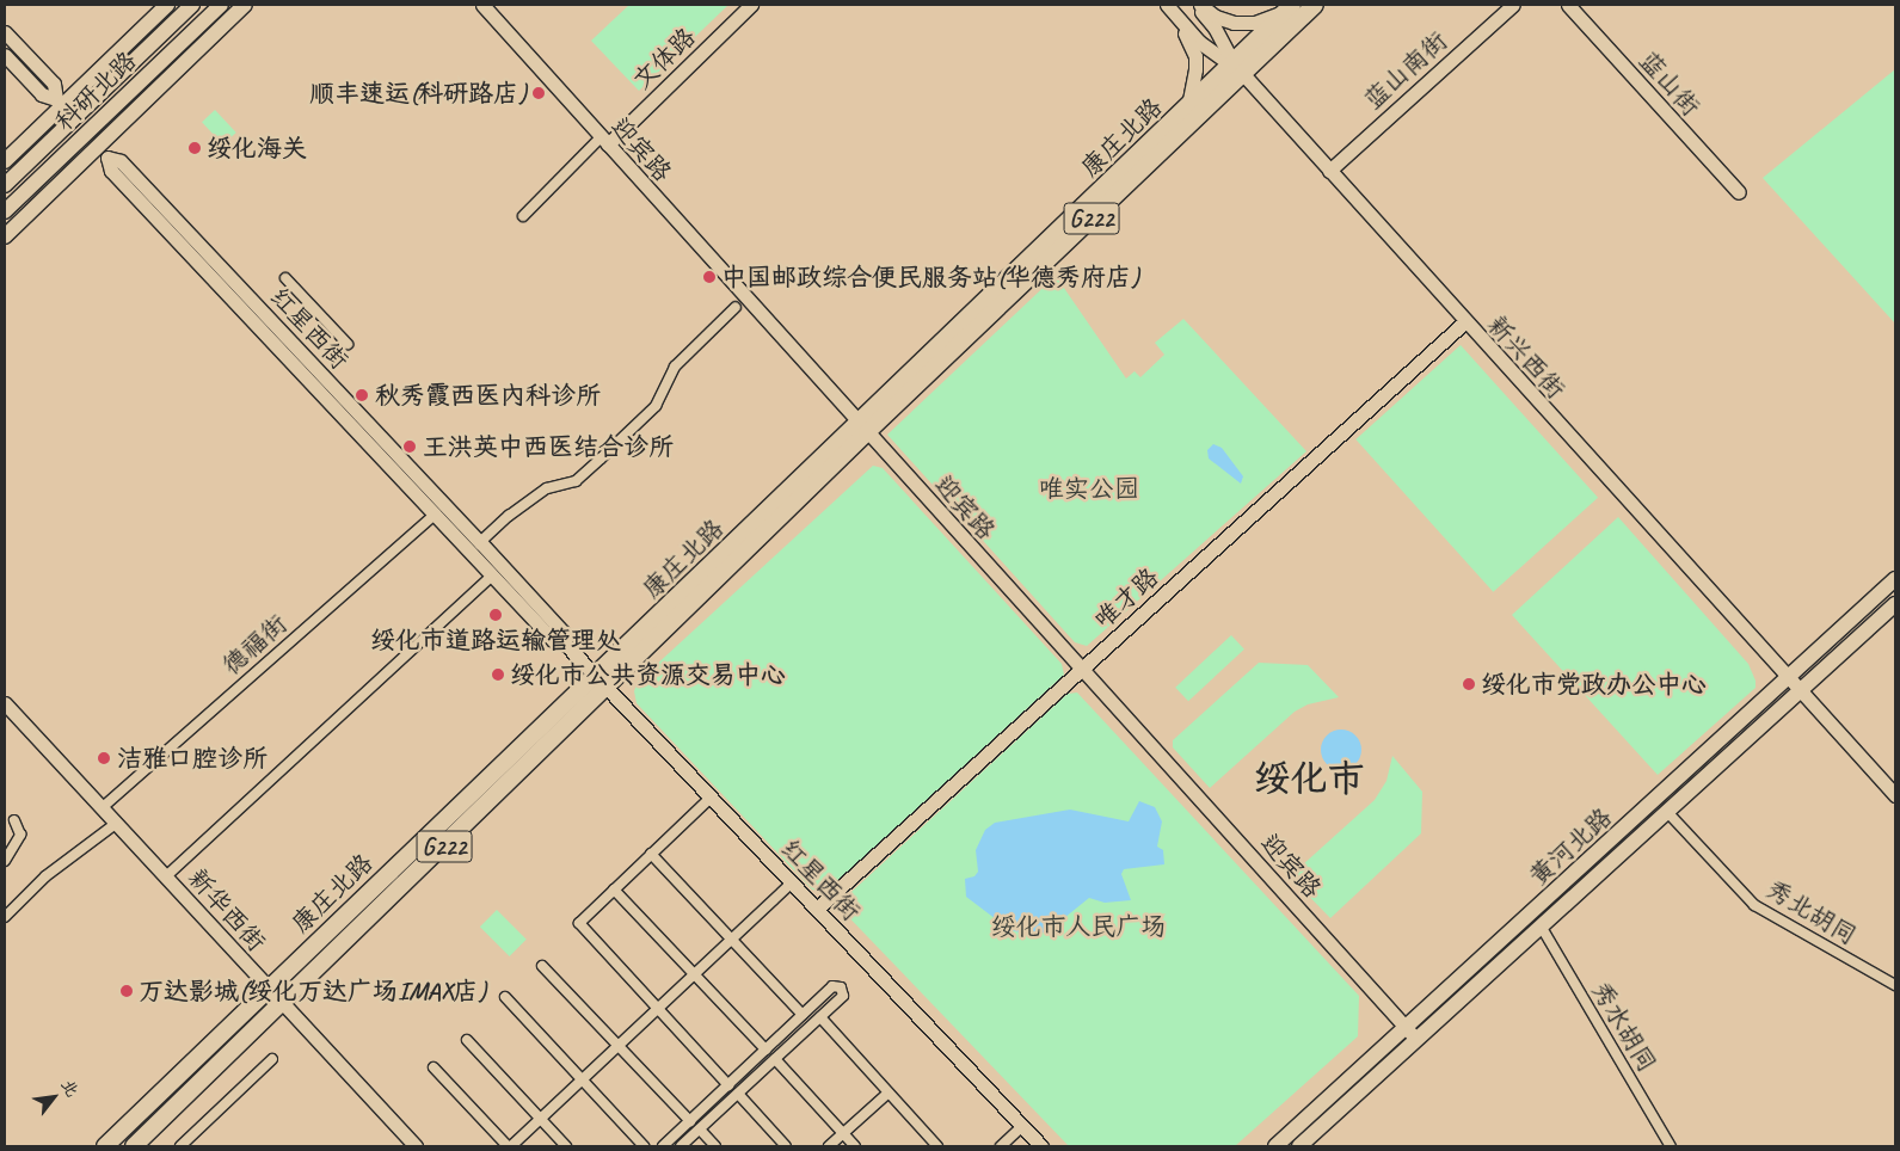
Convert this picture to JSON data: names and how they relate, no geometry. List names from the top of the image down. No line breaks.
{"streets":{"highway":["康庄北路","G222"],"main road":["文体路","蓝山南街","蓝山街","科研北路","迎宾路","红星西街","新兴西街","唯才路","黄河北路","新华西街"],"street":["德福街","秀北胡同","秀水胡同"]},"crossings":[["文体路","迎宾路"],["蓝山南街","新兴西街"],["科研北路","红星西街"],["康庄北路","迎宾路"],["康庄北路","红星西街"],["康庄北路","新兴西街"],["康庄北路","新华西街"],["迎宾路","唯才路"],["迎宾路","黄河北路"],["红星西街","唯才路"],["红星西街","德福街"],["新兴西街","唯才路"],["新兴西街","黄河北路"],["德福街","新华西街"],["黄河北路","秀北胡同"],["黄河北路","秀水胡同"]],"districts":["绥化市"],"parks":["唯实公园","绥化市人民广场"],"places":["顺丰速运(科研路店)","绥化海关","中国邮政综合便民服务站(华德秀府店)","秋秀霞西医内科诊所","王洪英中西医结合诊所","绥化市道路运输管理处","绥化市公共资源交易中心","绥化市党政办公中心","洁雅口腔诊所","万达影城(绥化万达广场IMAX店)"],"north":"top right"}
